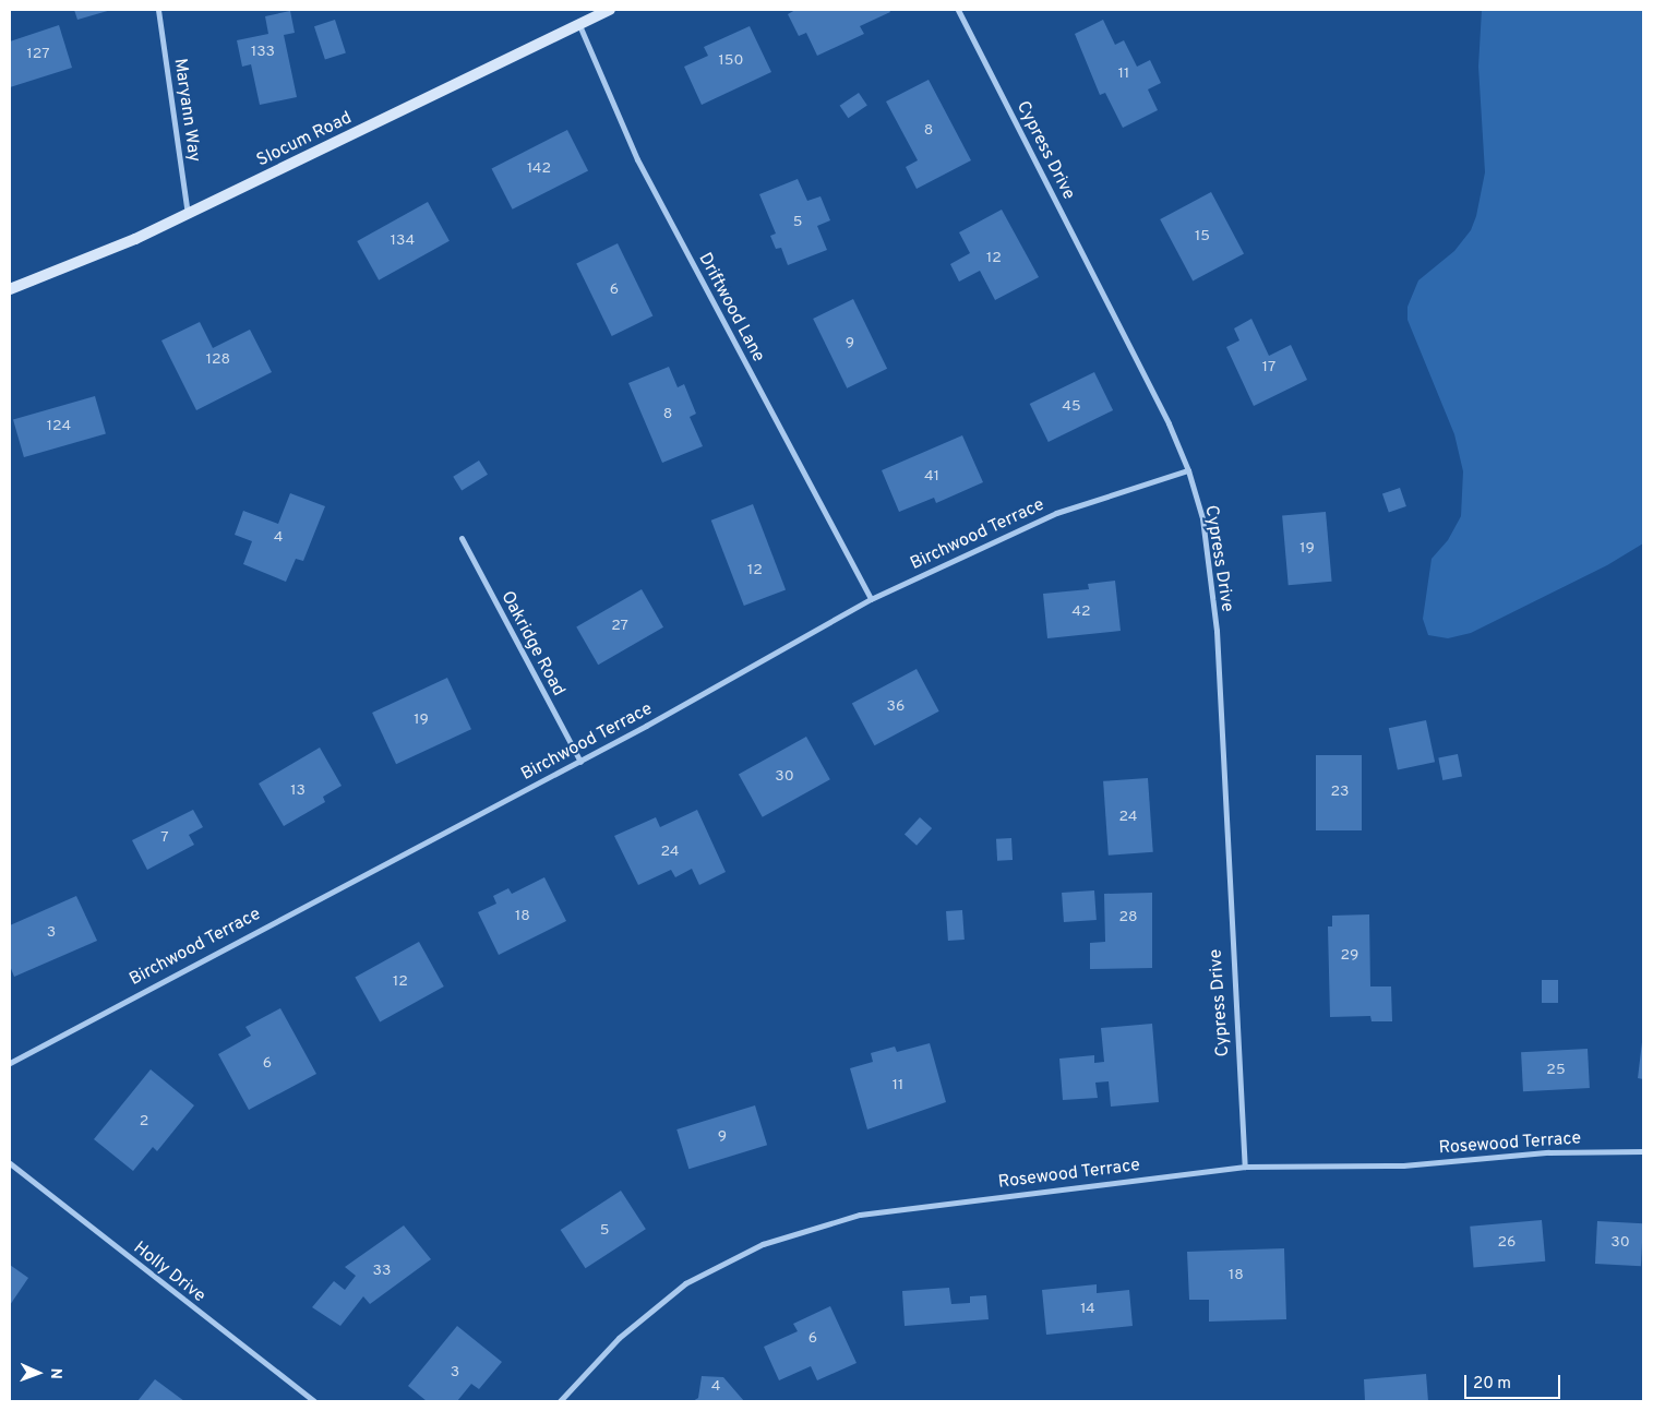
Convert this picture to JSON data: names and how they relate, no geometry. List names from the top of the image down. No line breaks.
{"streets":{"main road":["Slocum Road"],"street":["Maryann Way","Cypress Drive","Driftwood Lane","Birchwood Terrace","Oakridge Road","Rosewood Terrace","Holly Drive"]},"crossings":[["Maryann Way","Slocum Road"],["Slocum Road","Driftwood Lane"],["Cypress Drive","Birchwood Terrace"],["Cypress Drive","Rosewood Terrace"],["Driftwood Lane","Birchwood Terrace"],["Birchwood Terrace","Oakridge Road"]],"house_numbers":["133","127","150","11","8","142","5","15","134","12","6","9","128","17","45","8","124","41","4","19","12","42","27","36","19","30","13","23","24","7","24","18","28","3","29","12","6","25","11","2","9","5","26","30","33","18","14","6","3","4"],"scale_bar":"20 m","north":"right"}
